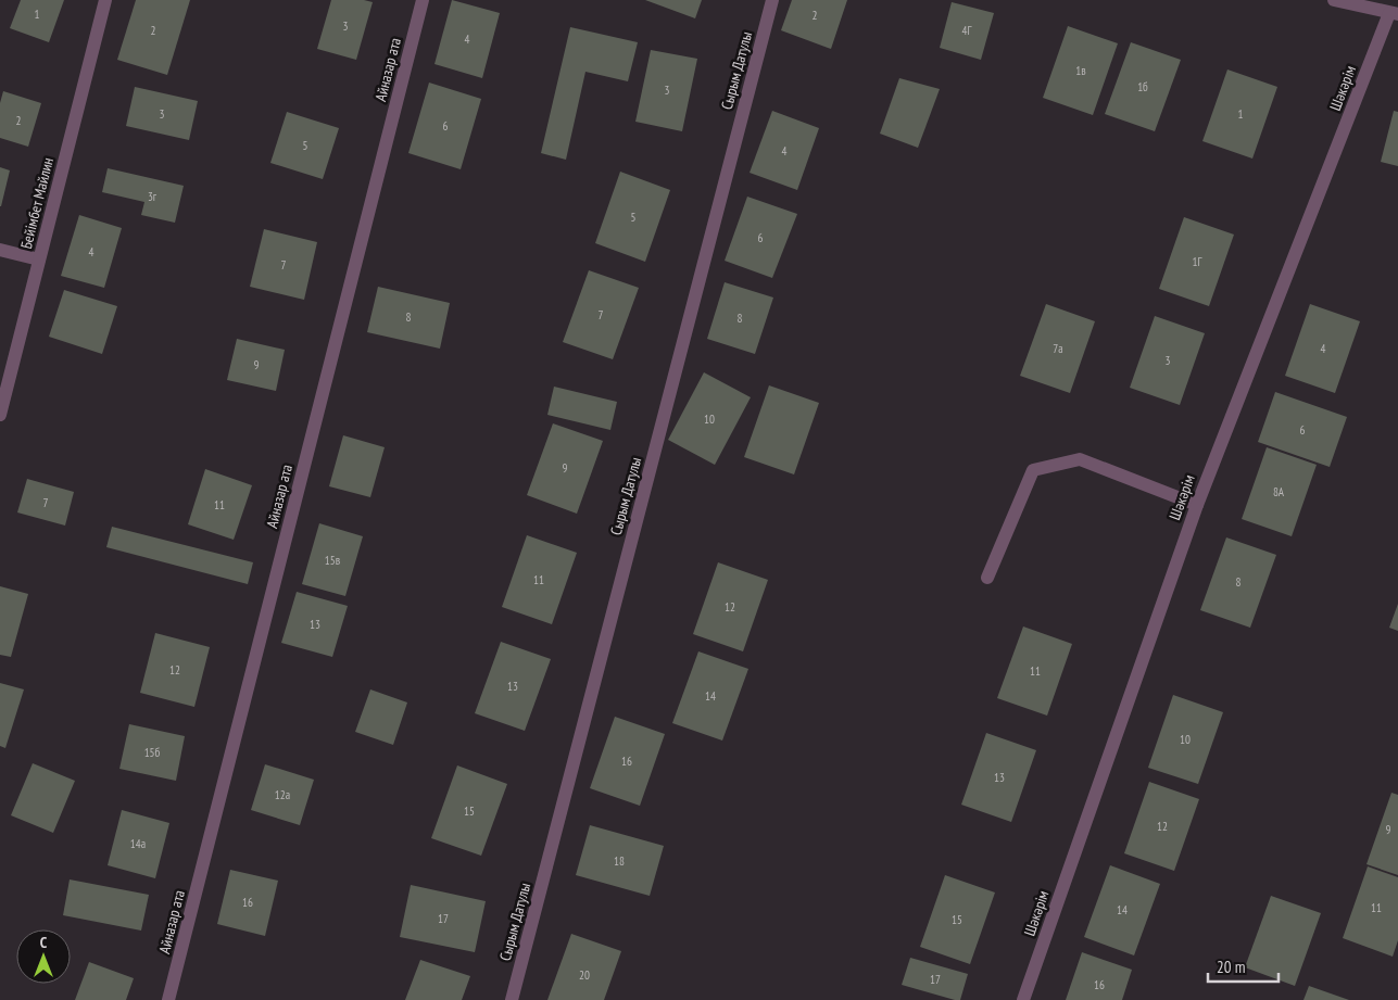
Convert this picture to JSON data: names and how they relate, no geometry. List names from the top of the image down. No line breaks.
{"streets":{"street":["Айназар ата","Сырым Датулы","Шәкәрім","Бейімбет Майлин"]},"house_numbers":["1","2","3","2","4Г","4","1в","1б","3","3","1","2","6","5","4","3г","5","6","4","1Г","7","7","8","8","7а","4","3","9","10","6","9","8А","7","11","15в","11","8","12","13","12","11","13","14","10","15б","16","13","12а","15","12","9","14а","18","16","11","14","17","15","20","17","16"],"scale_bar":"20 m","north":"top"}
